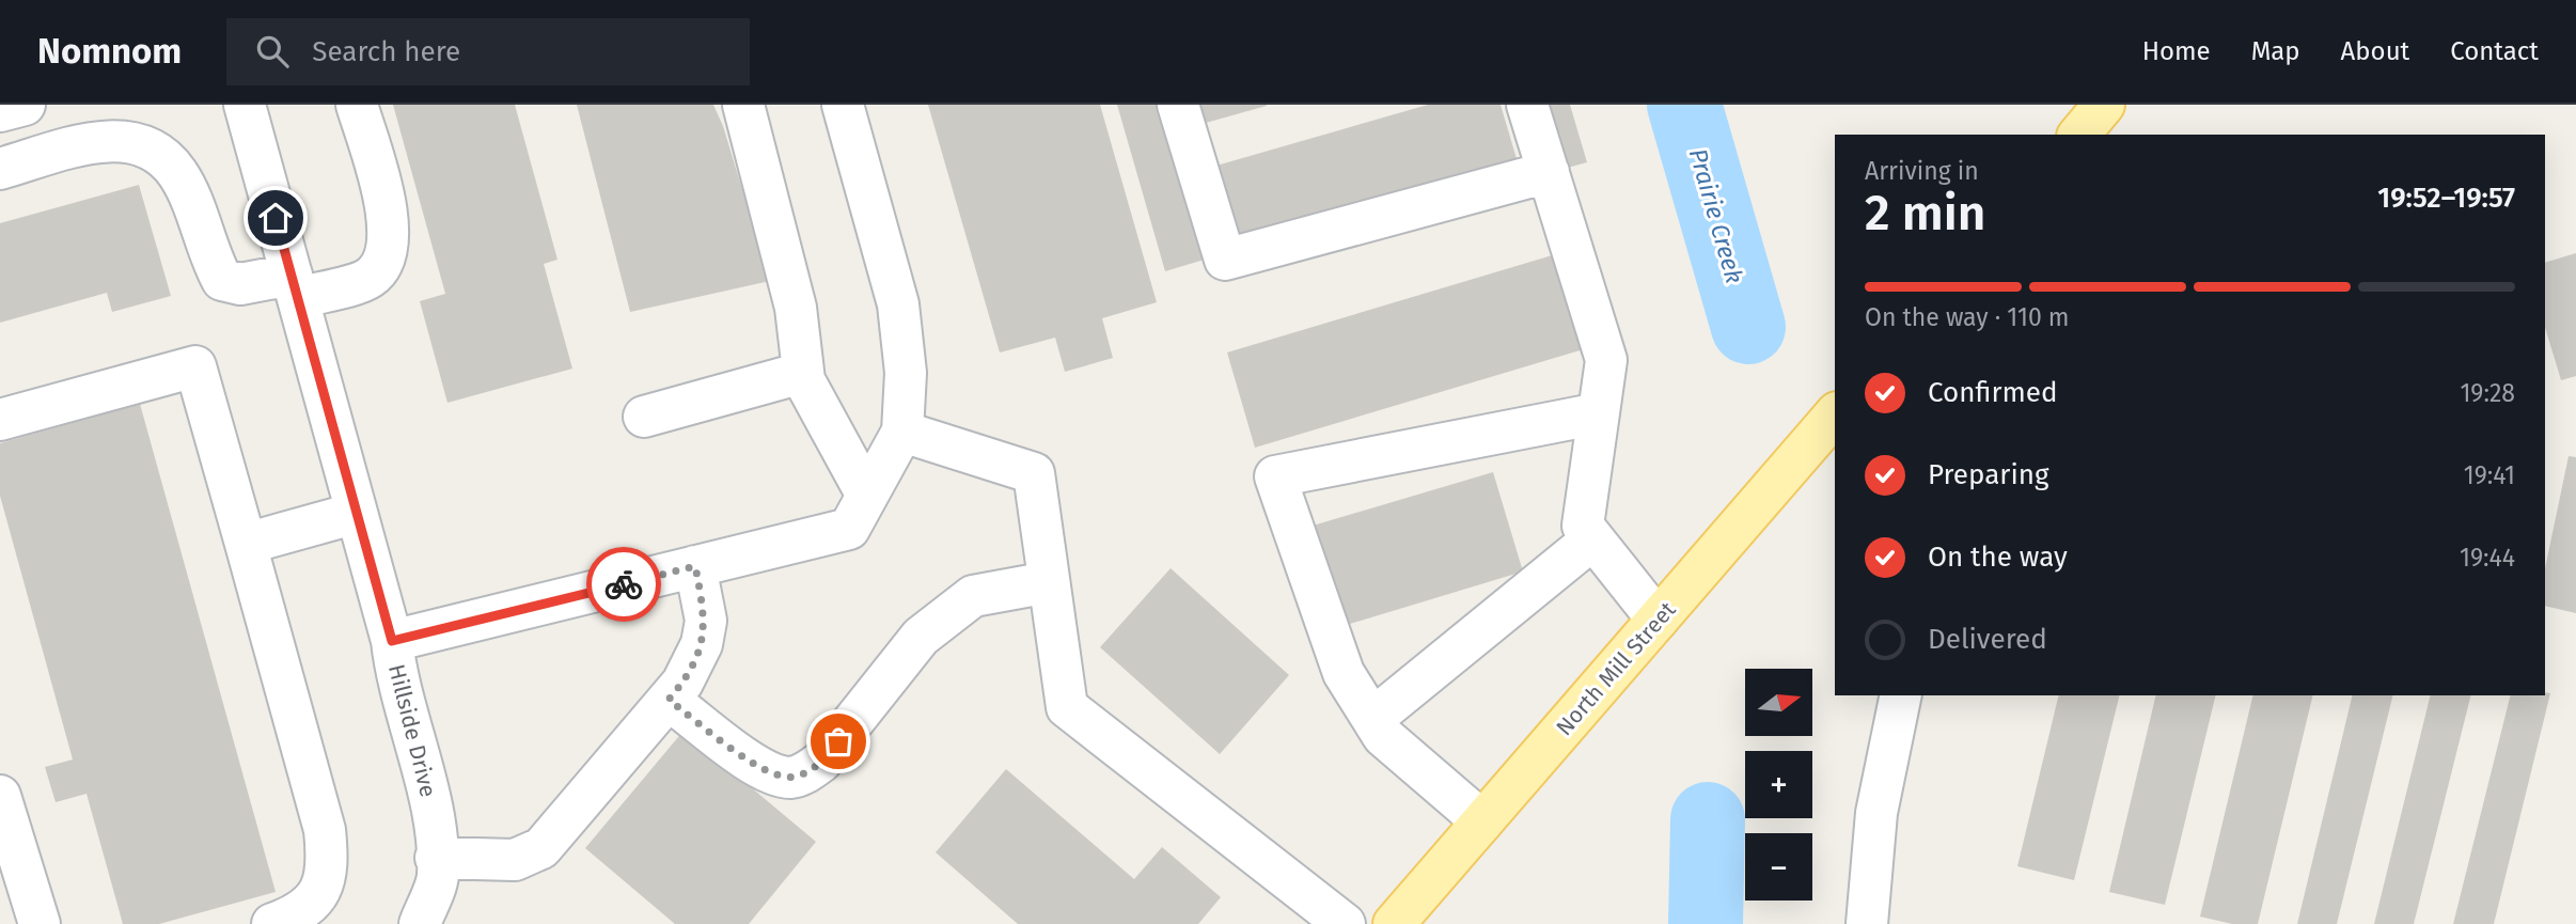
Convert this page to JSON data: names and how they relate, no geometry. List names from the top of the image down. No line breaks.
{"streets":{"main road":["North Mill Street"],"street":["Hillside Drive"]},"water":["Prairie Creek"],"north":"right","page":{"header":"Nomnom","search":"Search here","nav":["Home","Map","About","Contact"],"heading":["2 min","Arriving in","19:52–19:57"],"bar":"On the way · 110 m","list":[["Confirmed","19:28"],["Preparing","19:41"],["On the way","19:44"],"Delivered"],"map_buttons":["+","−"]}}
